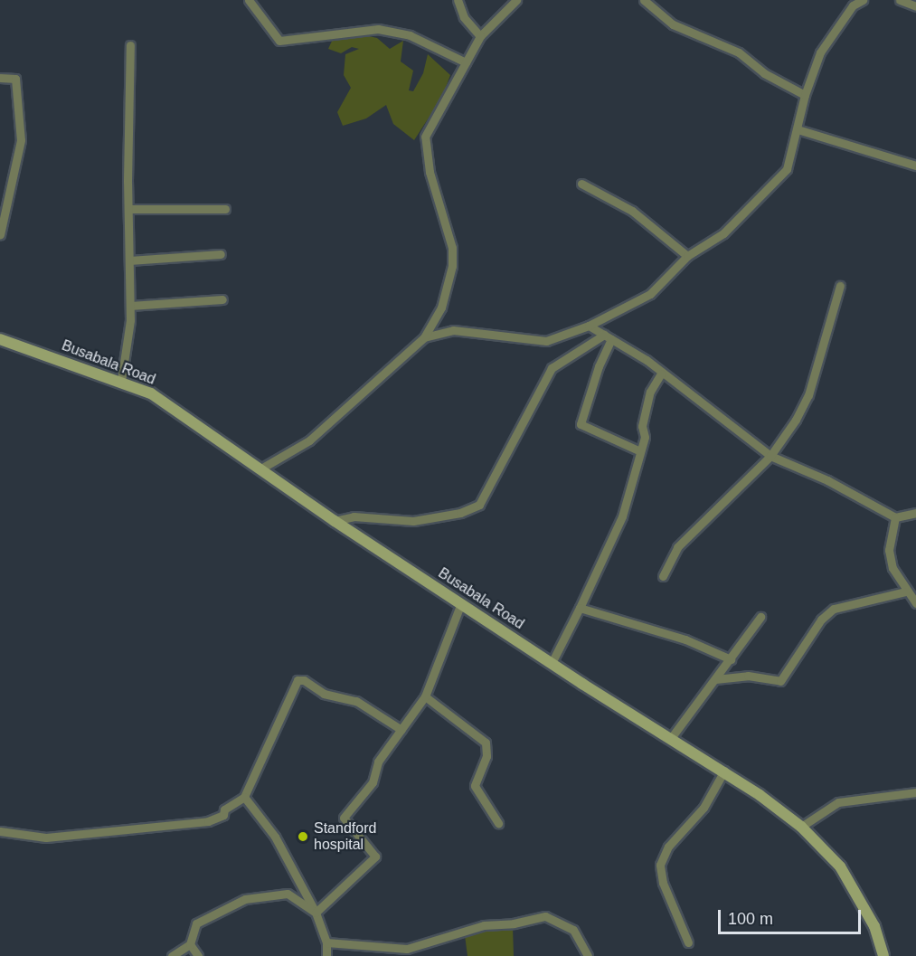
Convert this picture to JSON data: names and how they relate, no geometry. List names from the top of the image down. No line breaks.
{"streets":{"street":["Busabala Road"]},"places":["Standford hospital"],"scale_bar":"100 m"}
